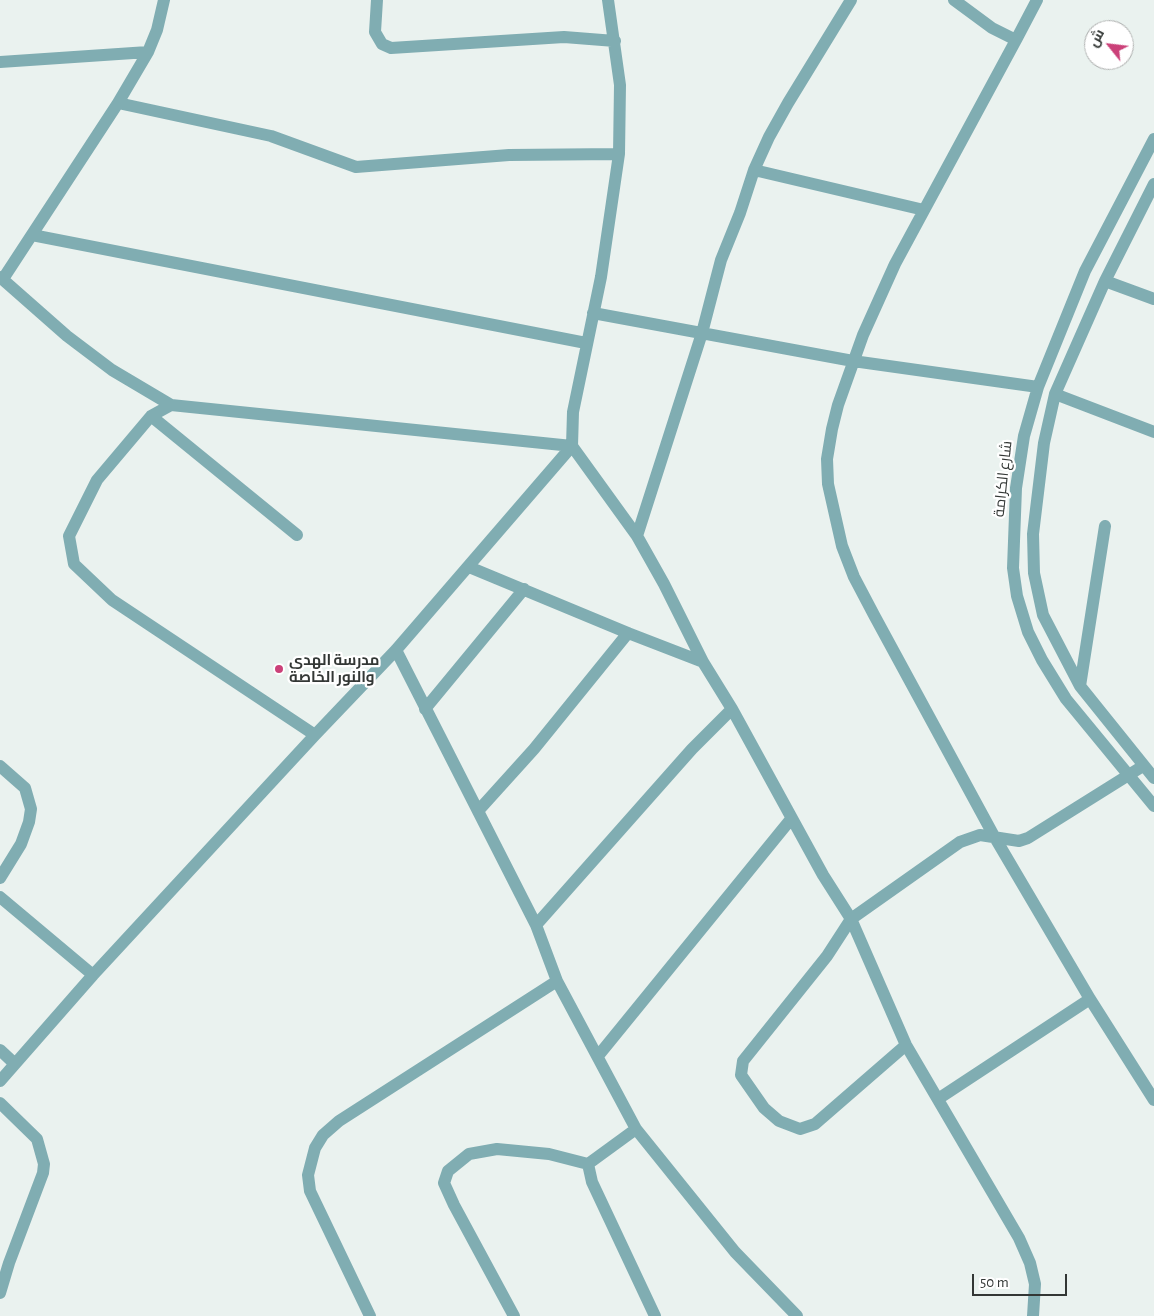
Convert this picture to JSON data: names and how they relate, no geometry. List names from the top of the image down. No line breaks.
{"streets":{"street":["شارع الكرامة"]},"places":["مدرسة الهدى والنور الخاصة"],"scale_bar":"50 m","north":"top left"}
